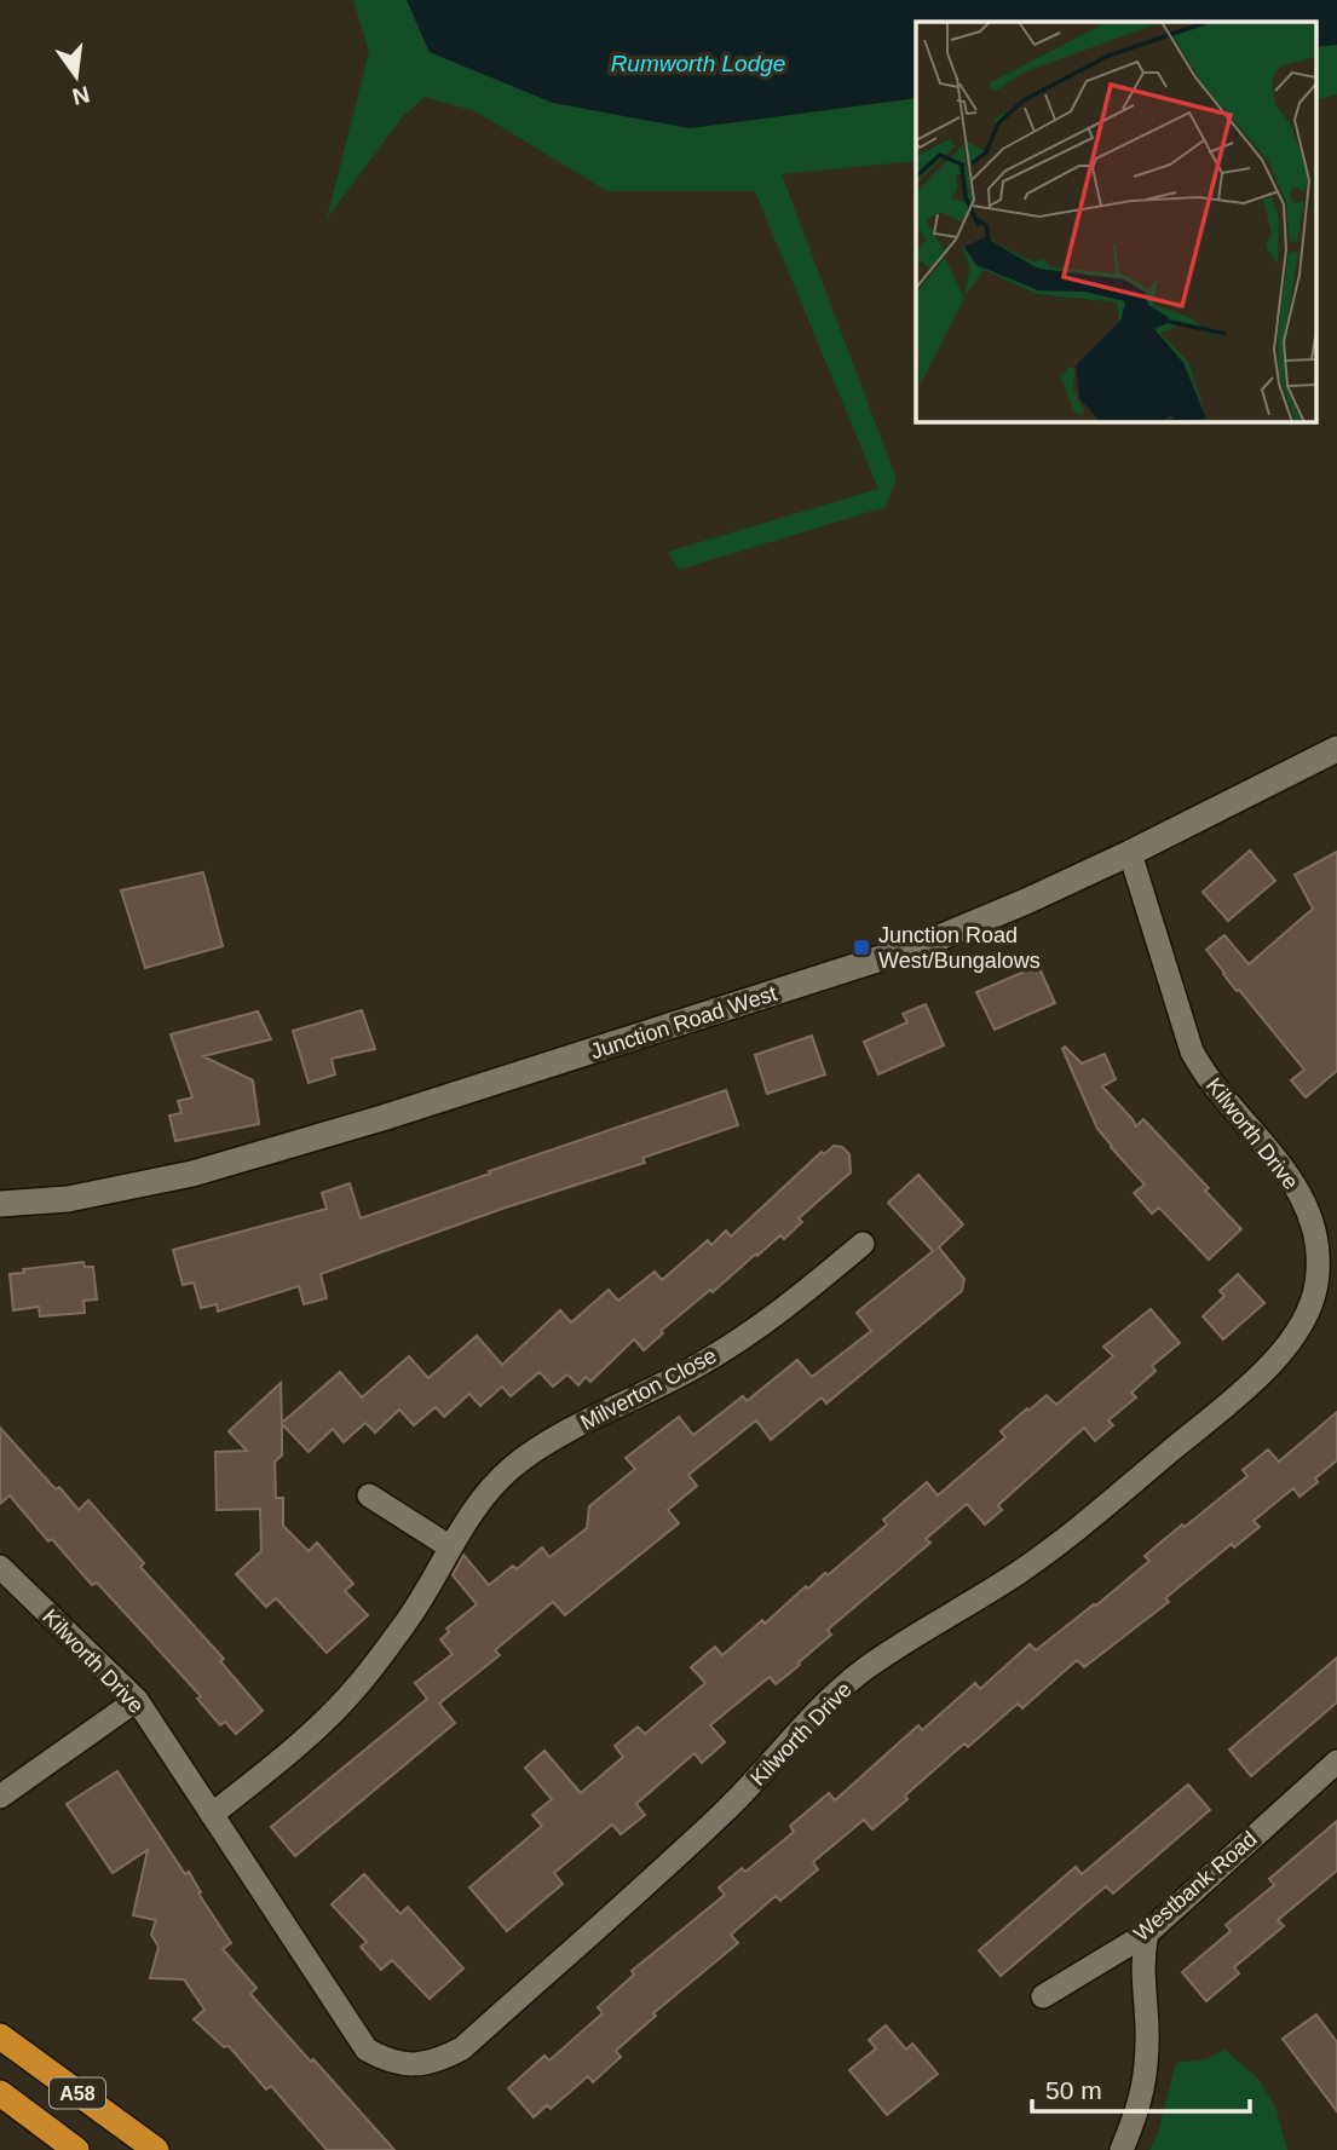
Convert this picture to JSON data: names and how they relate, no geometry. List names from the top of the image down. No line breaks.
{"streets":{"highway":["A58"],"street":["Junction Road West","Kilworth Drive","Milverton Close","Westbank Road"]},"crossings":[["Junction Road West","Kilworth Drive"],["Kilworth Drive","Milverton Close"]],"water":["Rumworth Lodge"],"places":{"transit":["Junction Road West/Bungalows"]},"scale_bar":"50 m","north":"bottom"}
